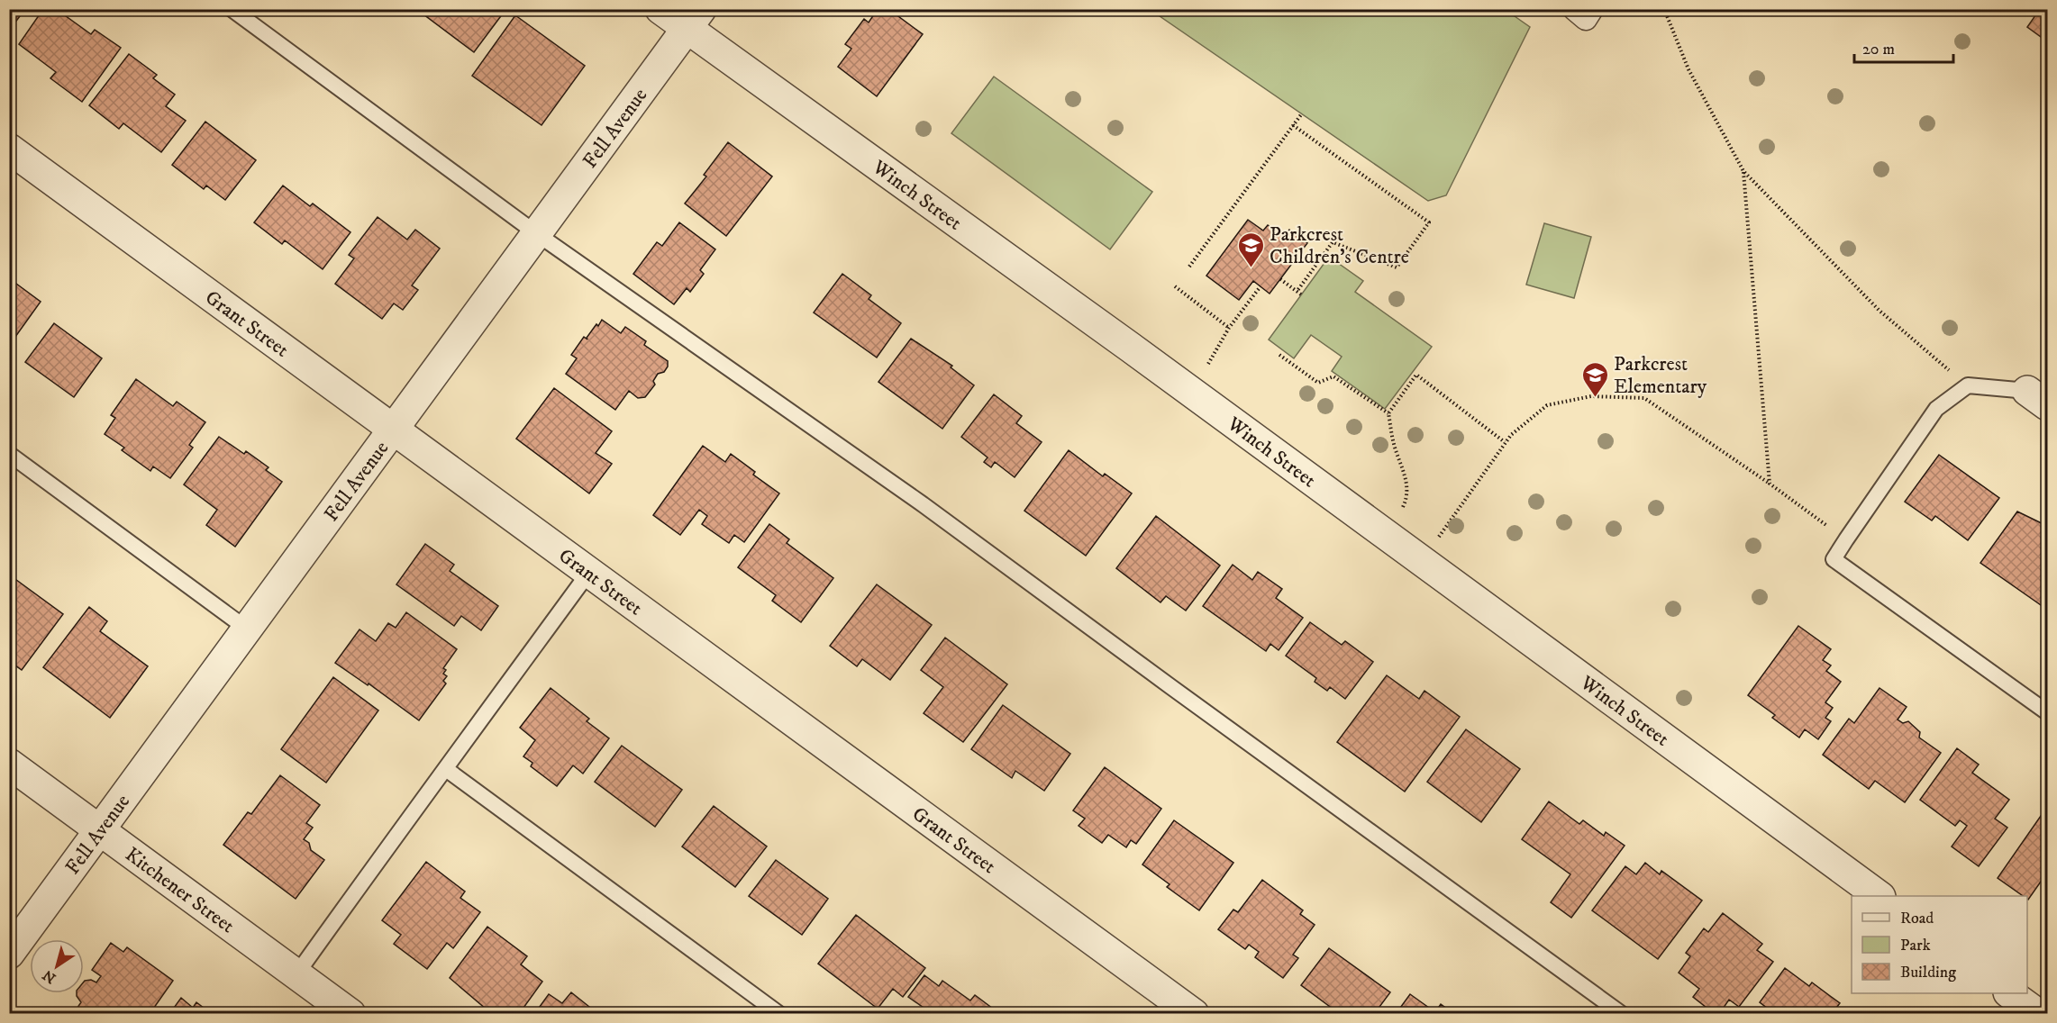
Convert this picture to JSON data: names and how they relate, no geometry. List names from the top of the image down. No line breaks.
{"streets":{"street":["Fell Avenue","Winch Street","Grant Street","Kitchener Street"]},"crossings":[["Fell Avenue","Winch Street"],["Fell Avenue","Grant Street"],["Fell Avenue","Kitchener Street"]],"places":{"school or university":["Parkcrest Children's Centre","Parkcrest Elementary"]},"legend":["Road","Park","Building"],"scale_bar":"20 m","north":"bottom left"}
